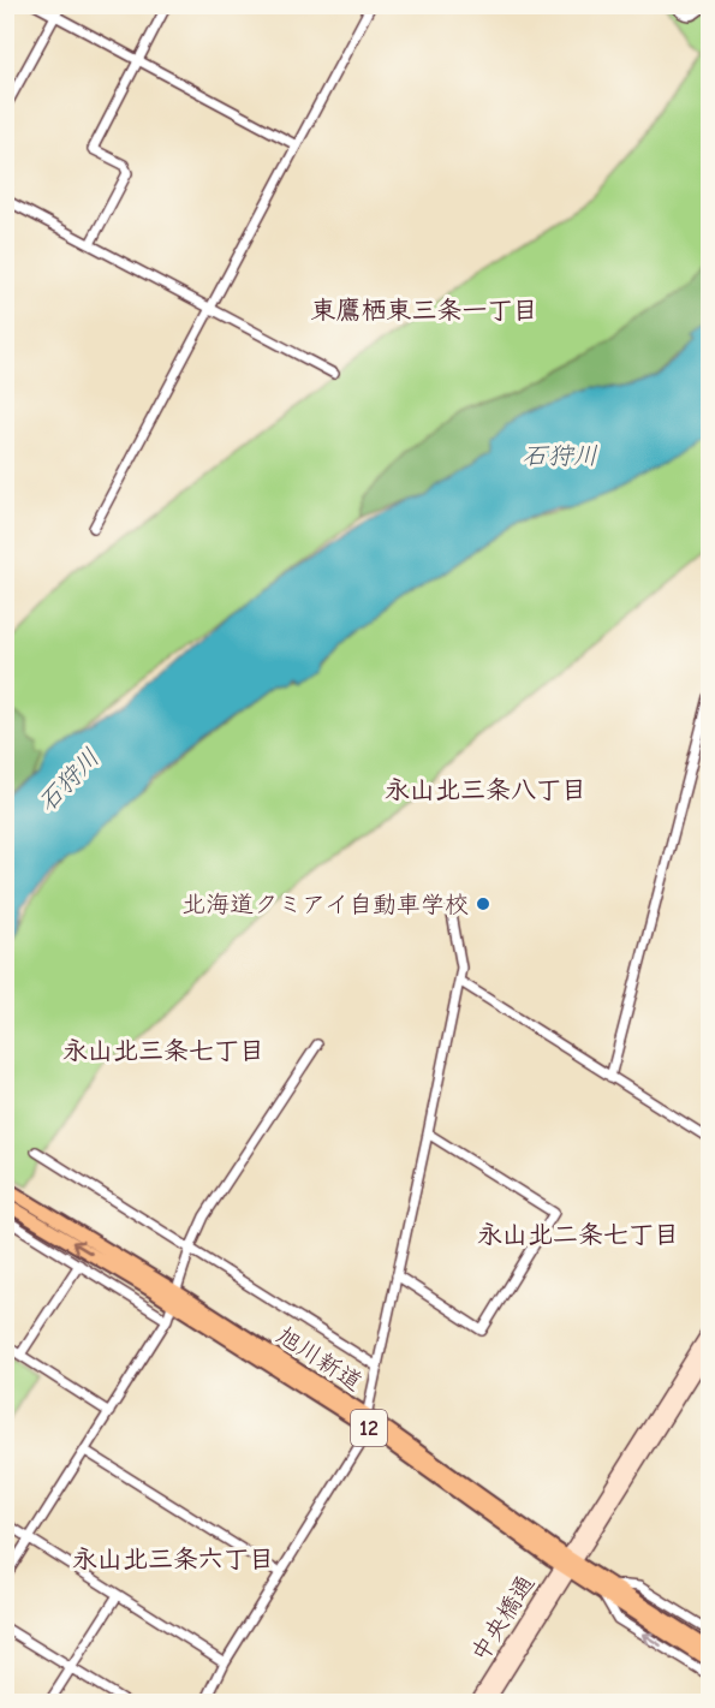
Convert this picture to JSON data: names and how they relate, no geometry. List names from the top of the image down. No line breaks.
{"streets":{"highway":["旭川新道","12"],"main road":["中央橋通"]},"crossings":[["旭川新道","中央橋通"]],"districts":["東鷹栖東三条一丁目","永山北三条八丁目","永山北三条七丁目","永山北二条七丁目","永山北三条六丁目"],"water":["石狩川"],"places":["北海道クミアイ自動車学校"]}
